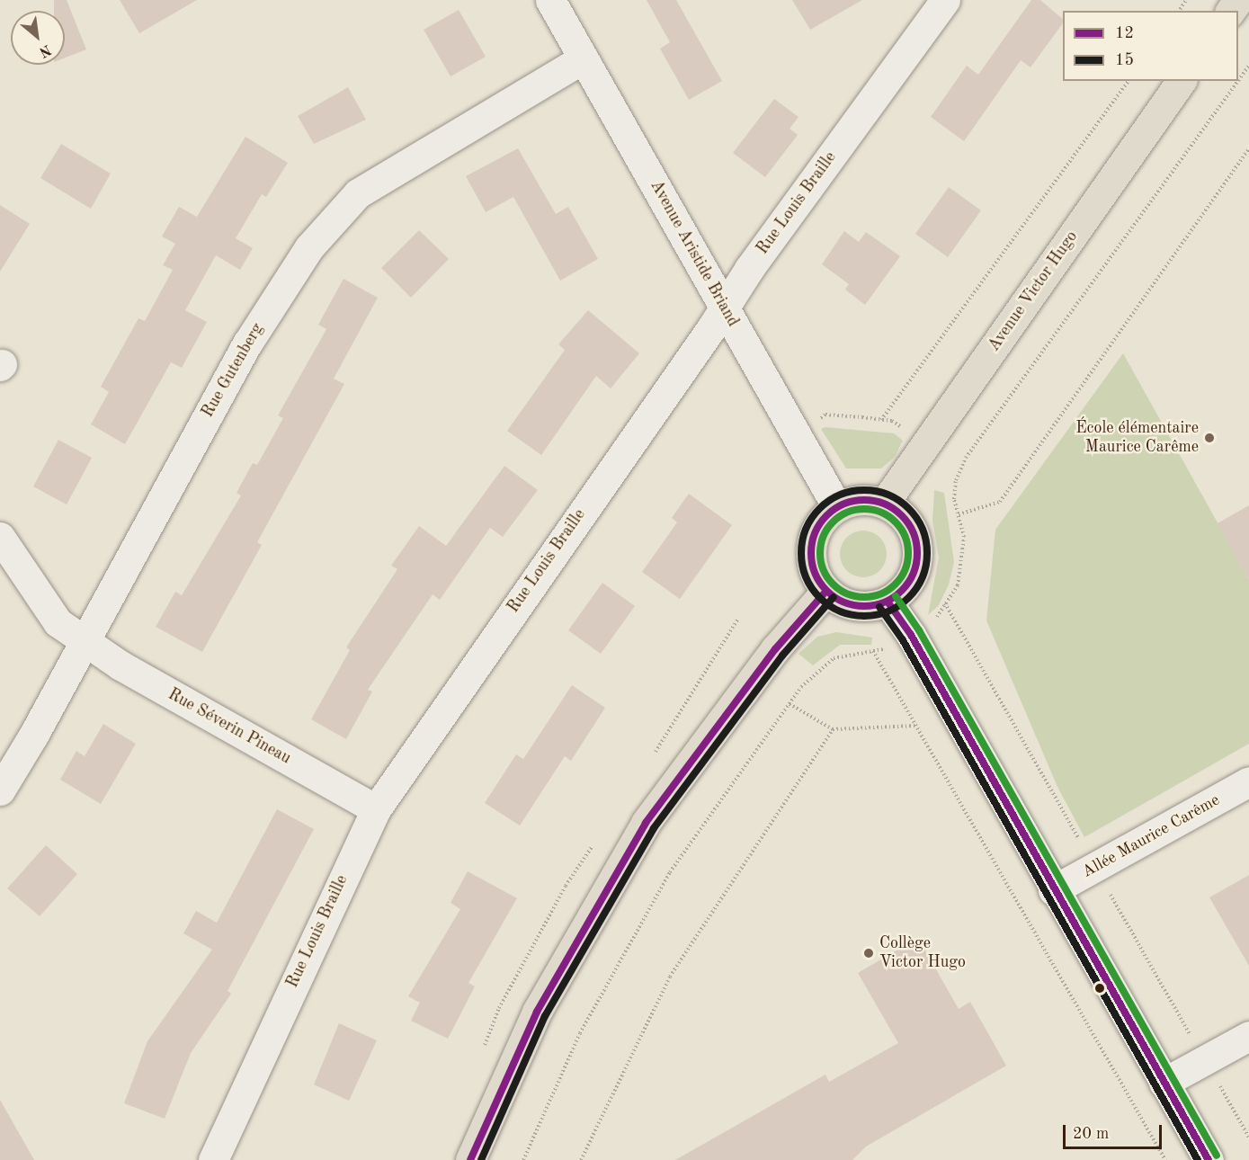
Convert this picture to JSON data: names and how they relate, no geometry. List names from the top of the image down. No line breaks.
{"streets":{"main road":["Avenue Victor Hugo"],"street":["Rue Louis Braille","Avenue Aristide Briand","Rue Gutenberg","Rue Séverin Pineau","Allée Maurice Carême"]},"crossings":[["Rue Louis Braille","Avenue Aristide Briand"],["Rue Louis Braille","Rue Séverin Pineau"],["Avenue Aristide Briand","Avenue Victor Hugo"],["Avenue Aristide Briand","Rue Gutenberg"],["Rue Gutenberg","Rue Séverin Pineau"]],"places":["École élémentaire Maurice Carême","Collège Victor Hugo"],"lines":["transit line 15","transit line 12"],"legend":["12","15"],"scale_bar":"20 m","north":"bottom right"}
